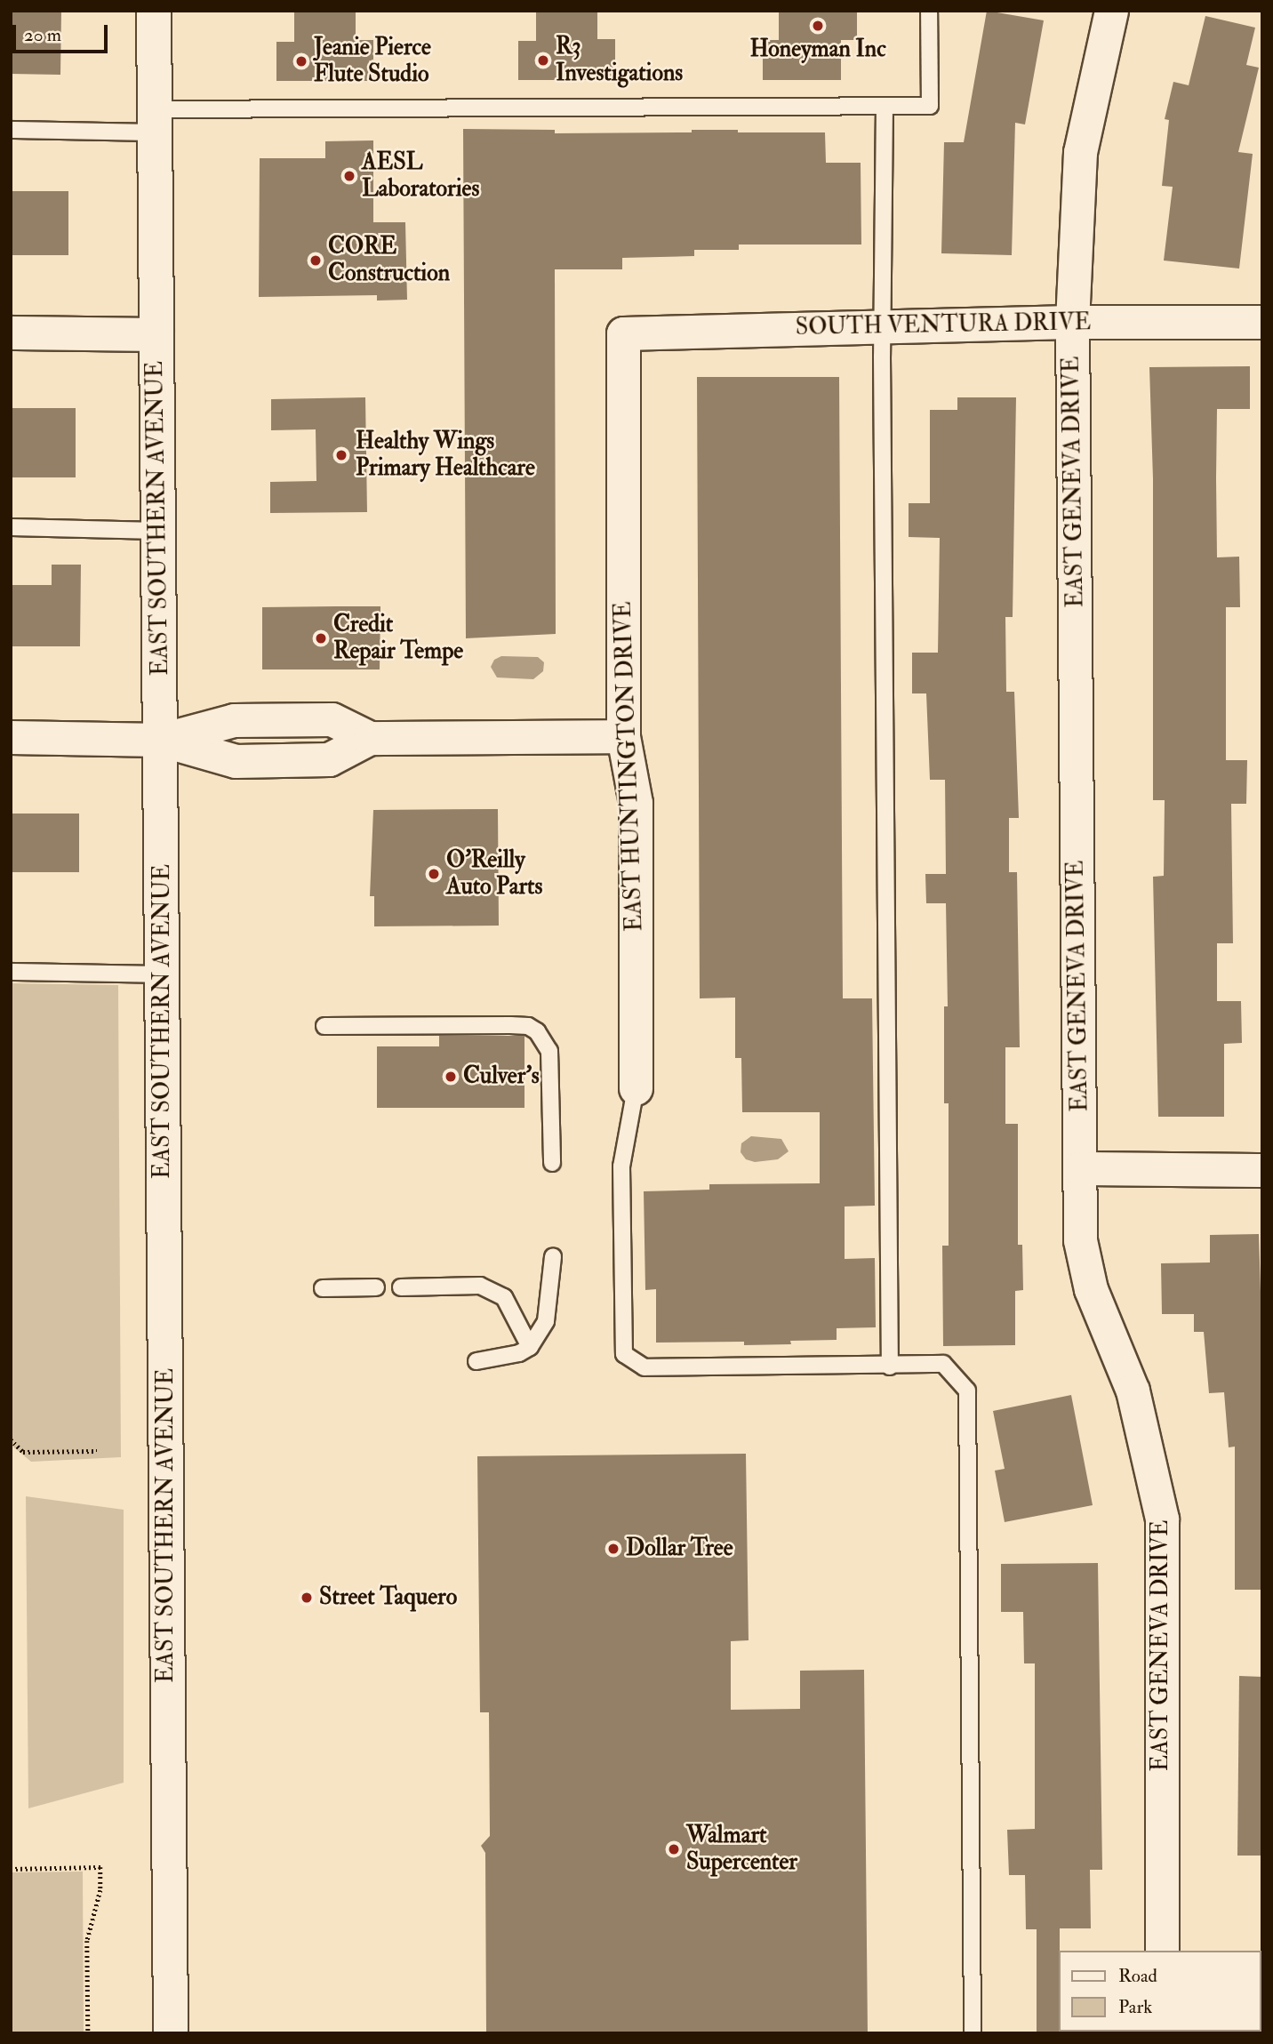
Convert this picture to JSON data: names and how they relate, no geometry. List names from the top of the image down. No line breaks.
{"streets":{"main road":["EAST SOUTHERN AVENUE"],"street":["SOUTH VENTURA DRIVE","EAST GENEVA DRIVE","EAST HUNTINGTON DRIVE"]},"crossings":[["SOUTH VENTURA DRIVE","EAST GENEVA DRIVE"],["SOUTH VENTURA DRIVE","EAST HUNTINGTON DRIVE"]],"places":["Honeyman Inc","R3 Investigations","Jeanie Pierce Flute Studio","AESL Laboratories","CORE Construction","Healthy Wings Primary Healthcare","Credit Repair Tempe","O'Reilly Auto Parts","Culver's","Dollar Tree","Street Taquero","Walmart Supercenter"],"legend":["Road","Park"],"scale_bar":"20 m"}
